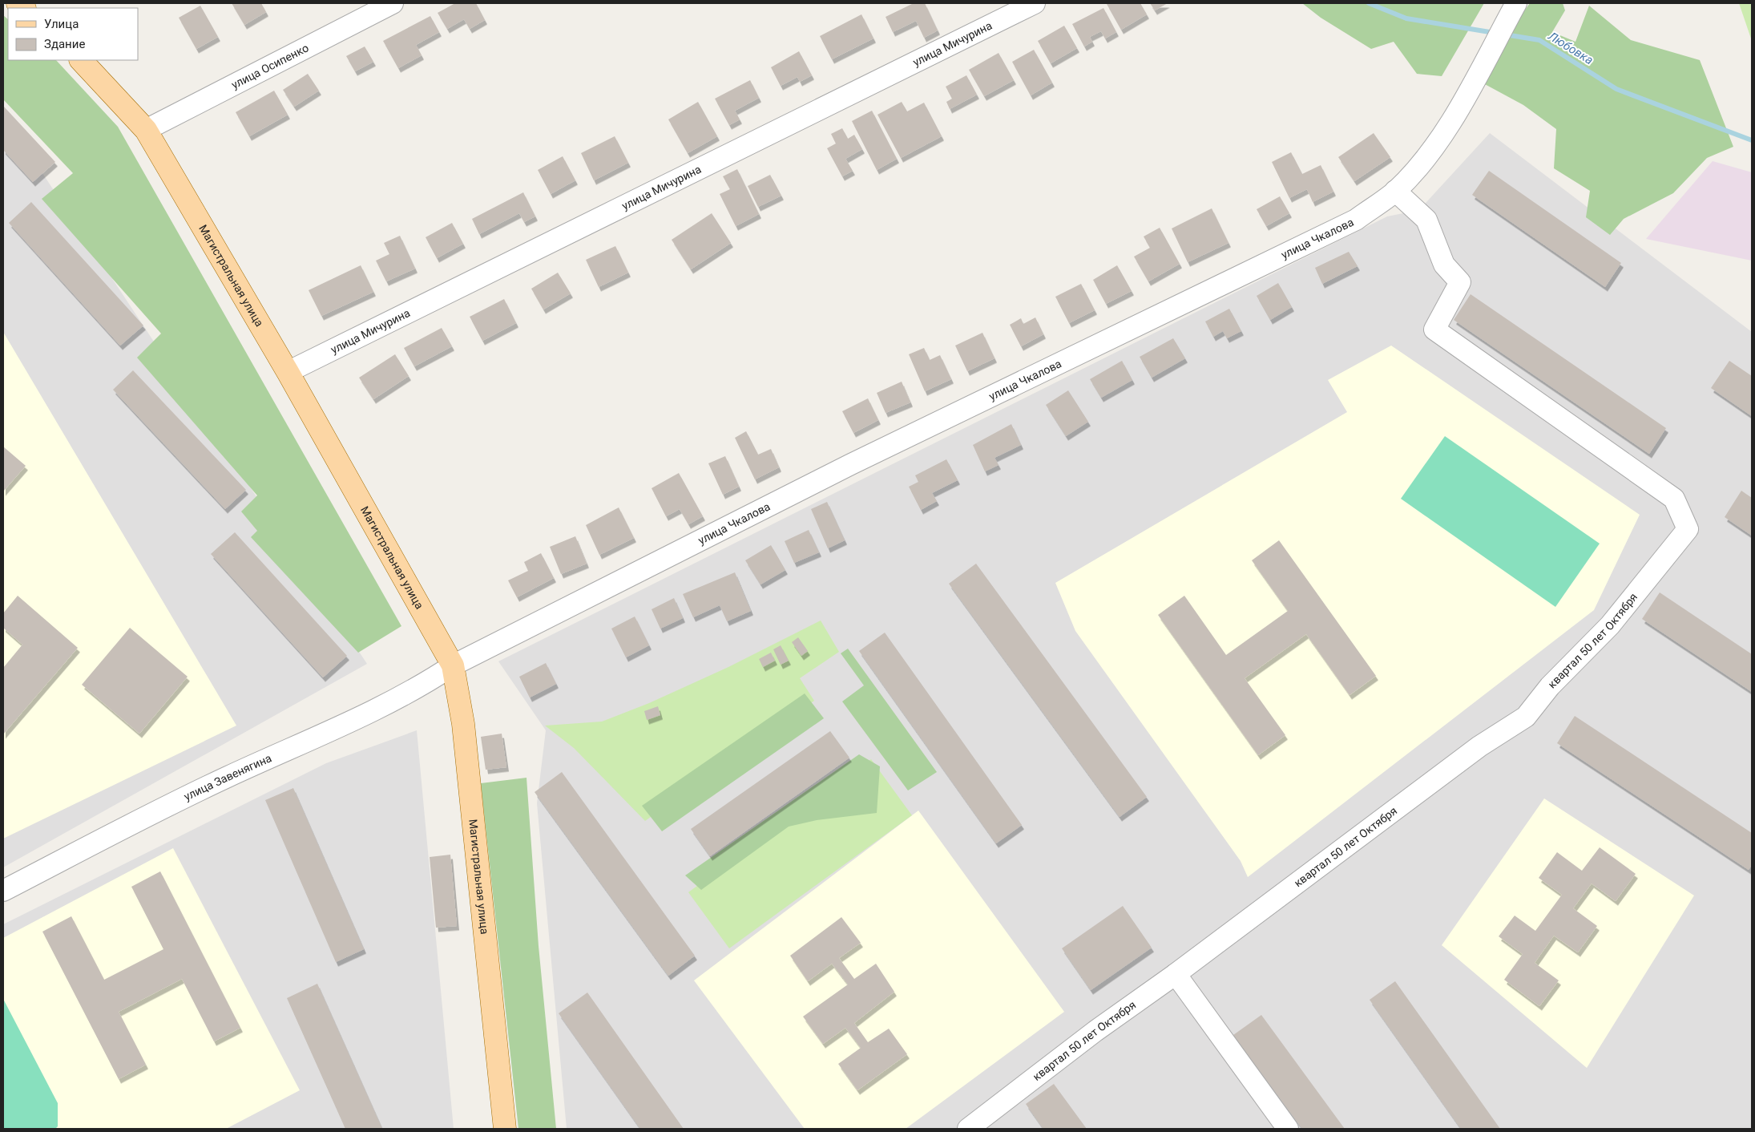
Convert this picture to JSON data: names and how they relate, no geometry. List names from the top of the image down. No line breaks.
{"streets":{"main road":["Магистральная улица"],"street":["улица Мичурина","улица Осипенко","улица Чкалова","квартал 50 лет Октября","улица Завенягина"]},"crossings":[["улица Мичурина","Магистральная улица"],["улица Осипенко","Магистральная улица"],["улица Чкалова","Магистральная улица"],["улица Чкалова","квартал 50 лет Октября"],["улица Чкалова","улица Завенягина"],["Магистральная улица","улица Завенягина"]],"water":["Любовка"],"legend":["Улица","Здание"]}
